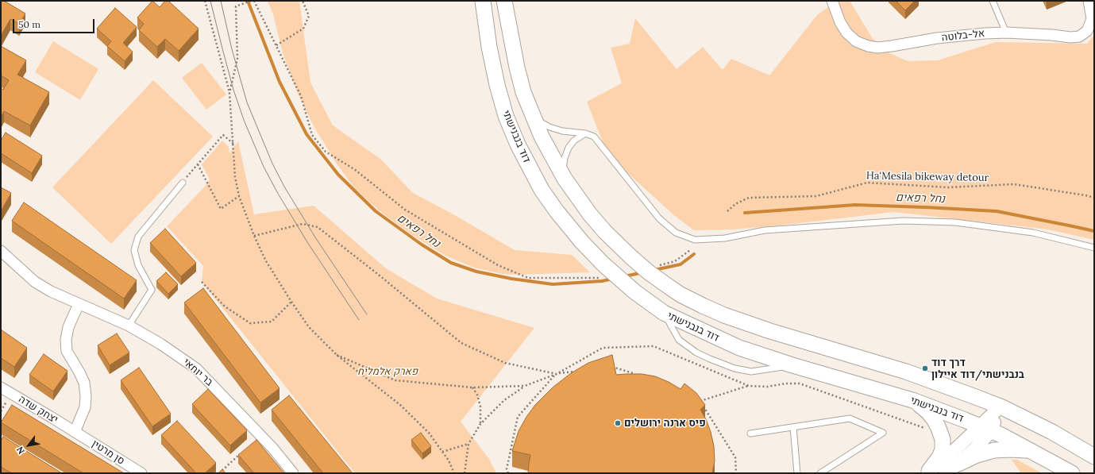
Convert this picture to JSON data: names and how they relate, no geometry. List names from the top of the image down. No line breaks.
{"streets":{"main road":["דוד בנבנישתי"],"street":["אל-בלוטה","בר יוחאי","יצחק שדה","סן מרטין"],"path":["Ha'Mesila bikeway detour"]},"crossings":[["יצחק שדה","סן מרטין"]],"water":["נחל רפאים"],"parks":["פארק אלמליח"],"places":["דרך דוד בנבנישתי/דוד איילון","פיס ארנה ירושלים"],"scale_bar":"50 m","north":"bottom left"}
